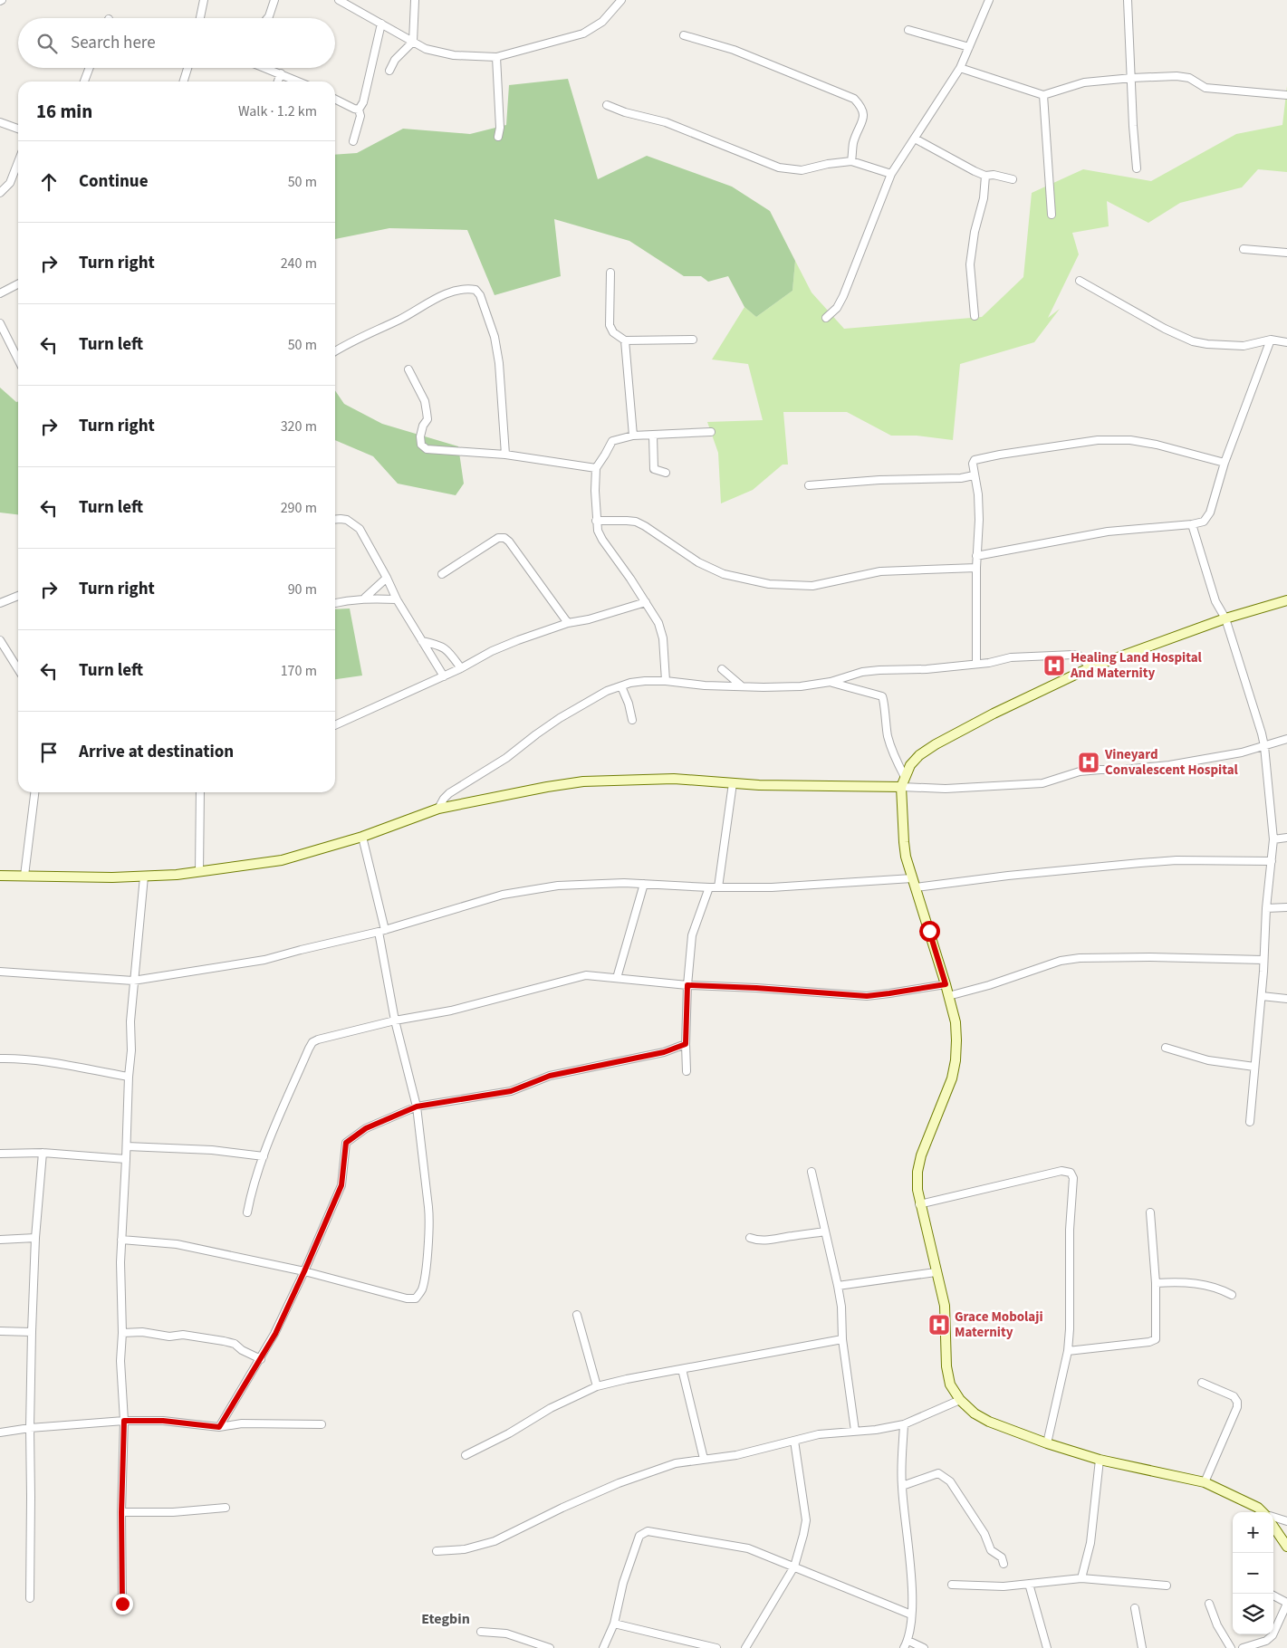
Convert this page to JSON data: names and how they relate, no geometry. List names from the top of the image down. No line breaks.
{"districts":["Etegbin"],"places":{"hospital":["Healing Land Hospital And Maternity","Vineyard Convalescent Hospital","Grace Mobolaji Maternity"]},"page":{"search":"Search here","heading":["16 min","Walk · 1.2 km"],"list":[["Continue","50 m"],["Turn right","240 m"],["Turn left","50 m"],["Turn right","320 m"],["Turn left","290 m"],["Turn right","90 m"],["Turn left","170 m"],"Arrive at destination"],"map_buttons":["+","−"]}}
